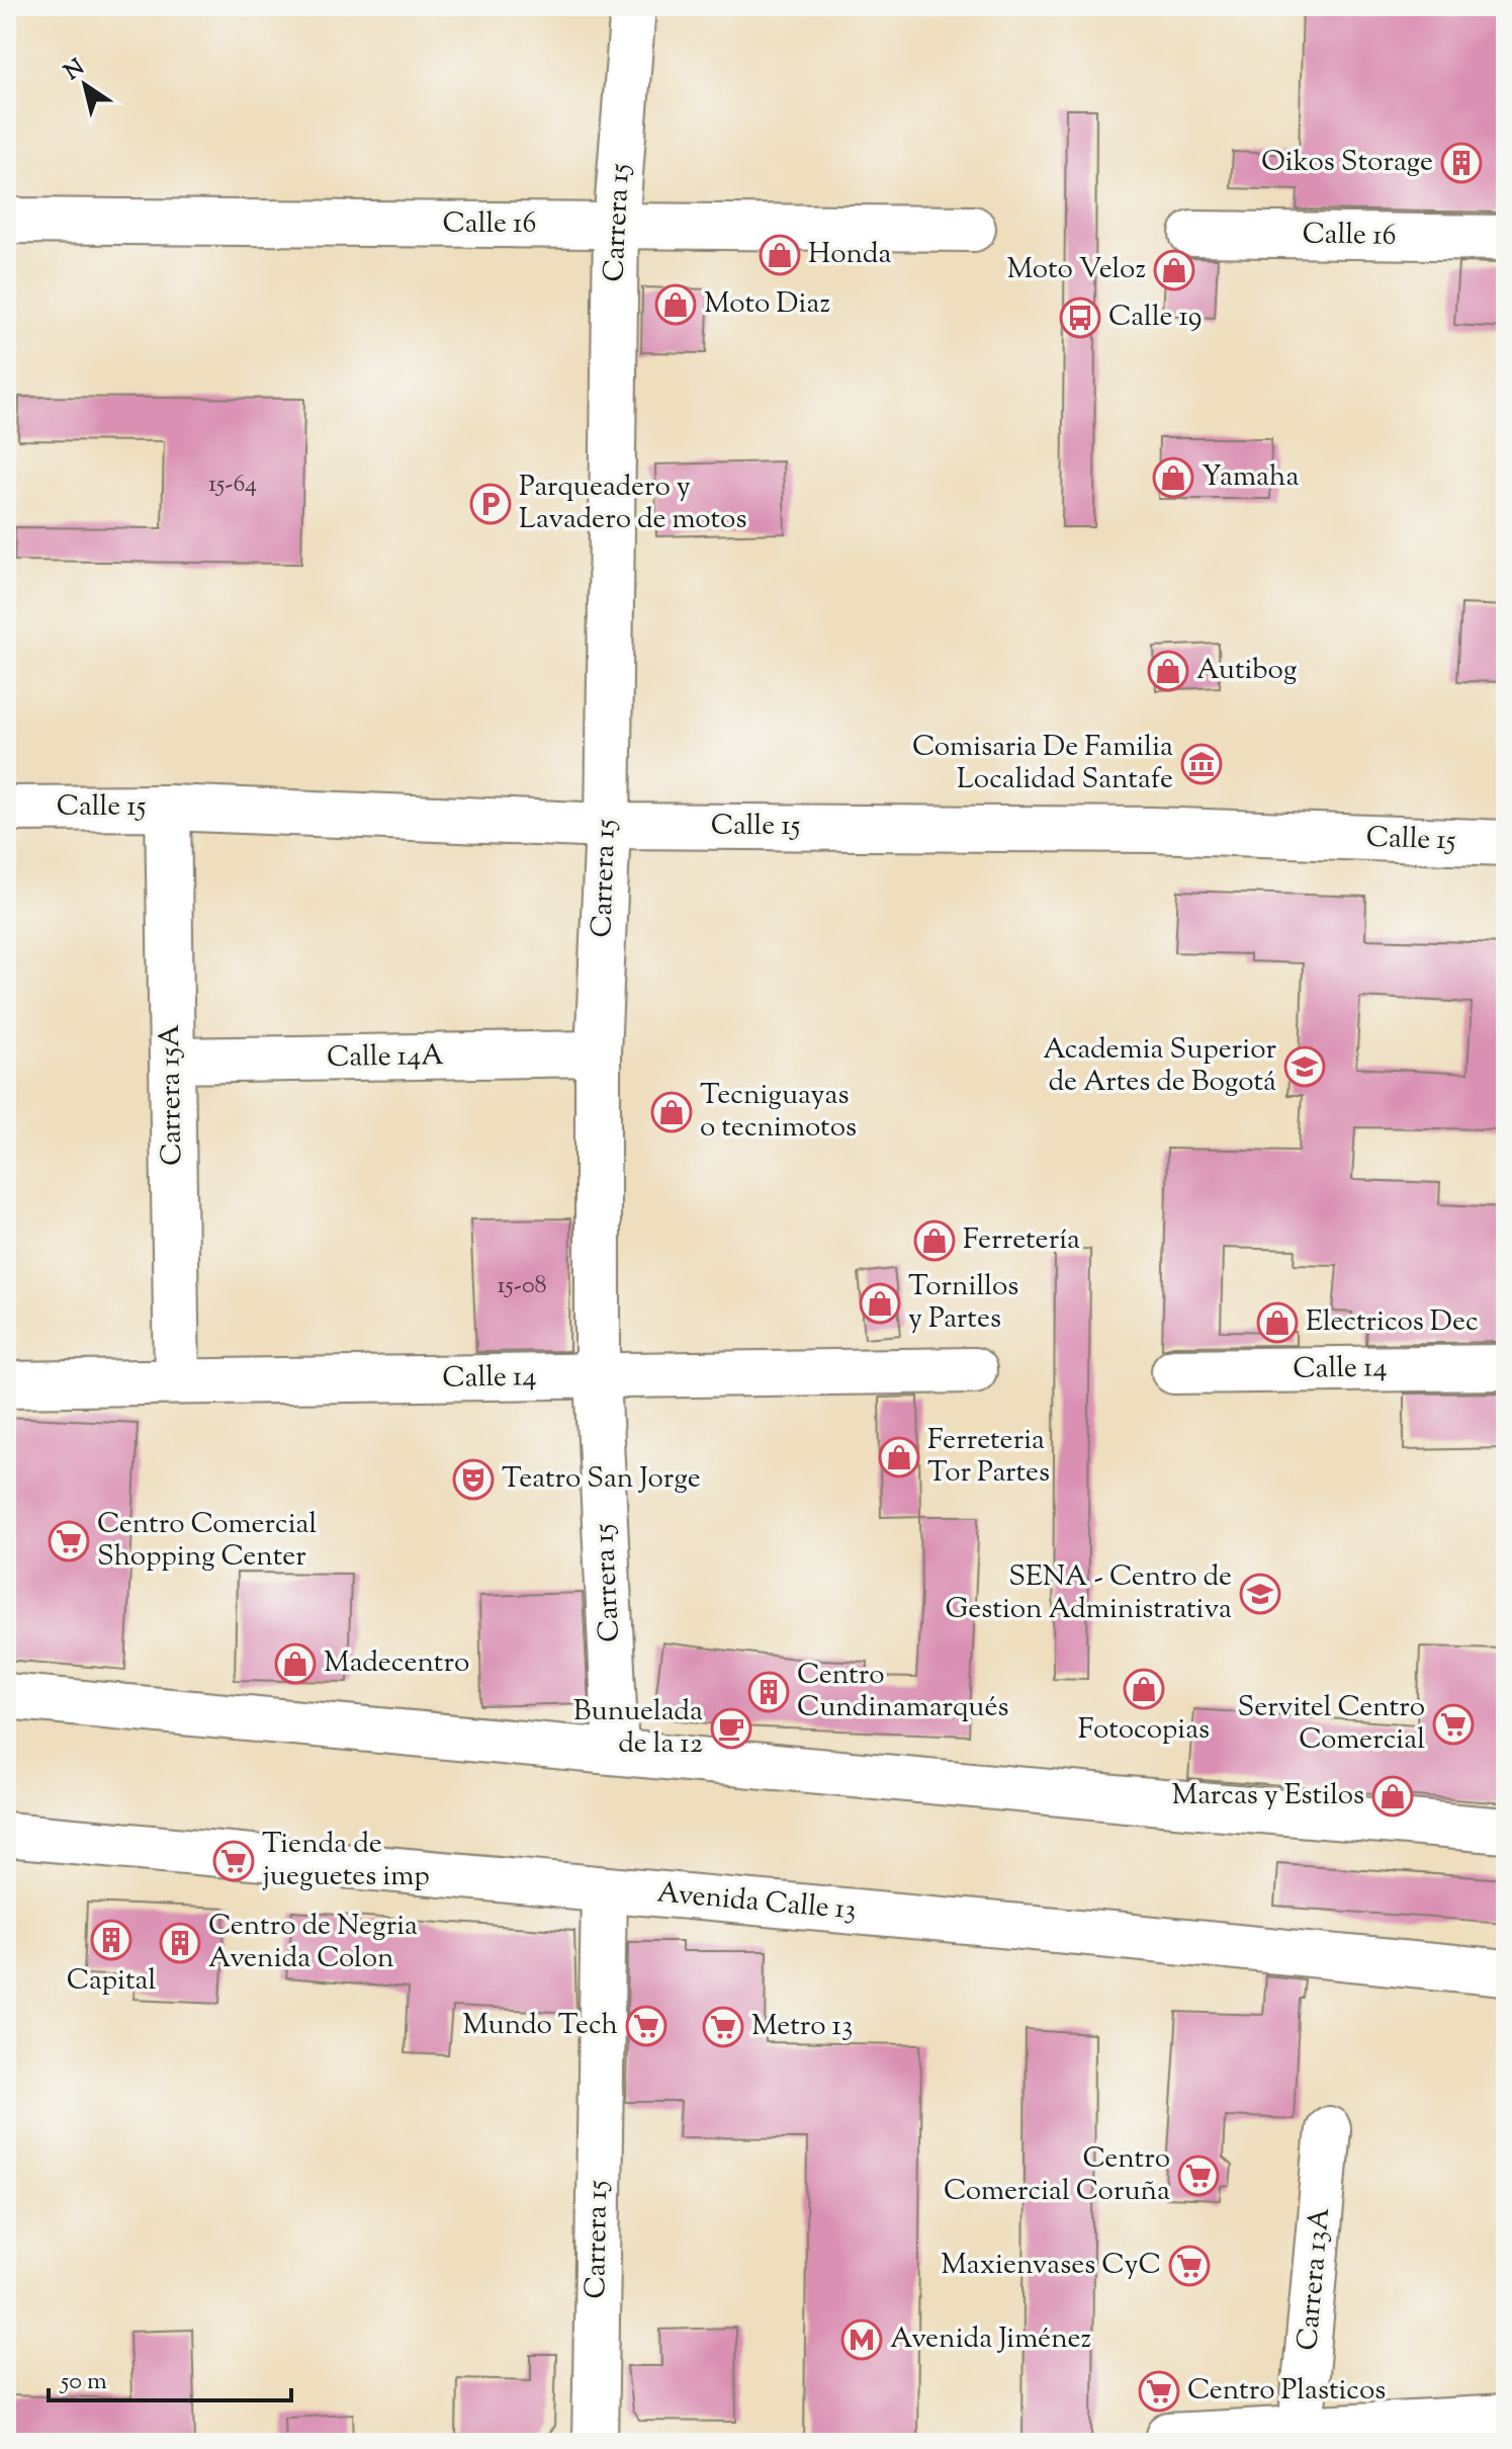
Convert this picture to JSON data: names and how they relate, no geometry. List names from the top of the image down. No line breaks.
{"streets":{"street":["Carrera 15","Calle 16","Calle 15","Calle 14A","Carrera 15A","Calle 14","Avenida Calle 13","Carrera 13A"]},"crossings":[["Carrera 15","Calle 16"],["Carrera 15","Calle 15"],["Carrera 15","Calle 14A"],["Carrera 15","Calle 14"],["Carrera 15","Avenida Calle 13"],["Calle 15","Carrera 15A"],["Calle 14A","Carrera 15A"],["Carrera 15A","Calle 14"]],"places":{"building":["Oikos Storage","Centro Cundinamarqués","Capital","Centro de Negria Avenida Colon"],"shop":["Honda","Moto Veloz","Moto Diaz","Yamaha","Autibog","Tecniguayas o tecnimotos","Ferretería","Tornillos y Partes","Electricos Dec","Ferreteria Tor Partes","Madecentro","Fotocopias","Marcas y Estilos"],"bus stop":["Calle 19"],"parking":["Parqueadero y Lavadero de motos"],"museum":["Comisaria De Familia Localidad Santafe"],"school or university":["Academia Superior de Artes de Bogotá","SENA - Centro de Gestion Administrativa"],"theatre":["Teatro San Jorge"],"supermarket":["Centro Comercial Shopping Center","Servitel Centro Comercial","Tienda de jueguetes imp","Mundo Tech","Metro 13","Centro Comercial Coruña","Maxienvases CyC","Centro Plasticos"],"cafe":["Bunuelada de la 12"],"metro station":["Avenida Jiménez"]},"house_numbers":["15-64","15-08"],"scale_bar":"50 m","north":"top left"}
